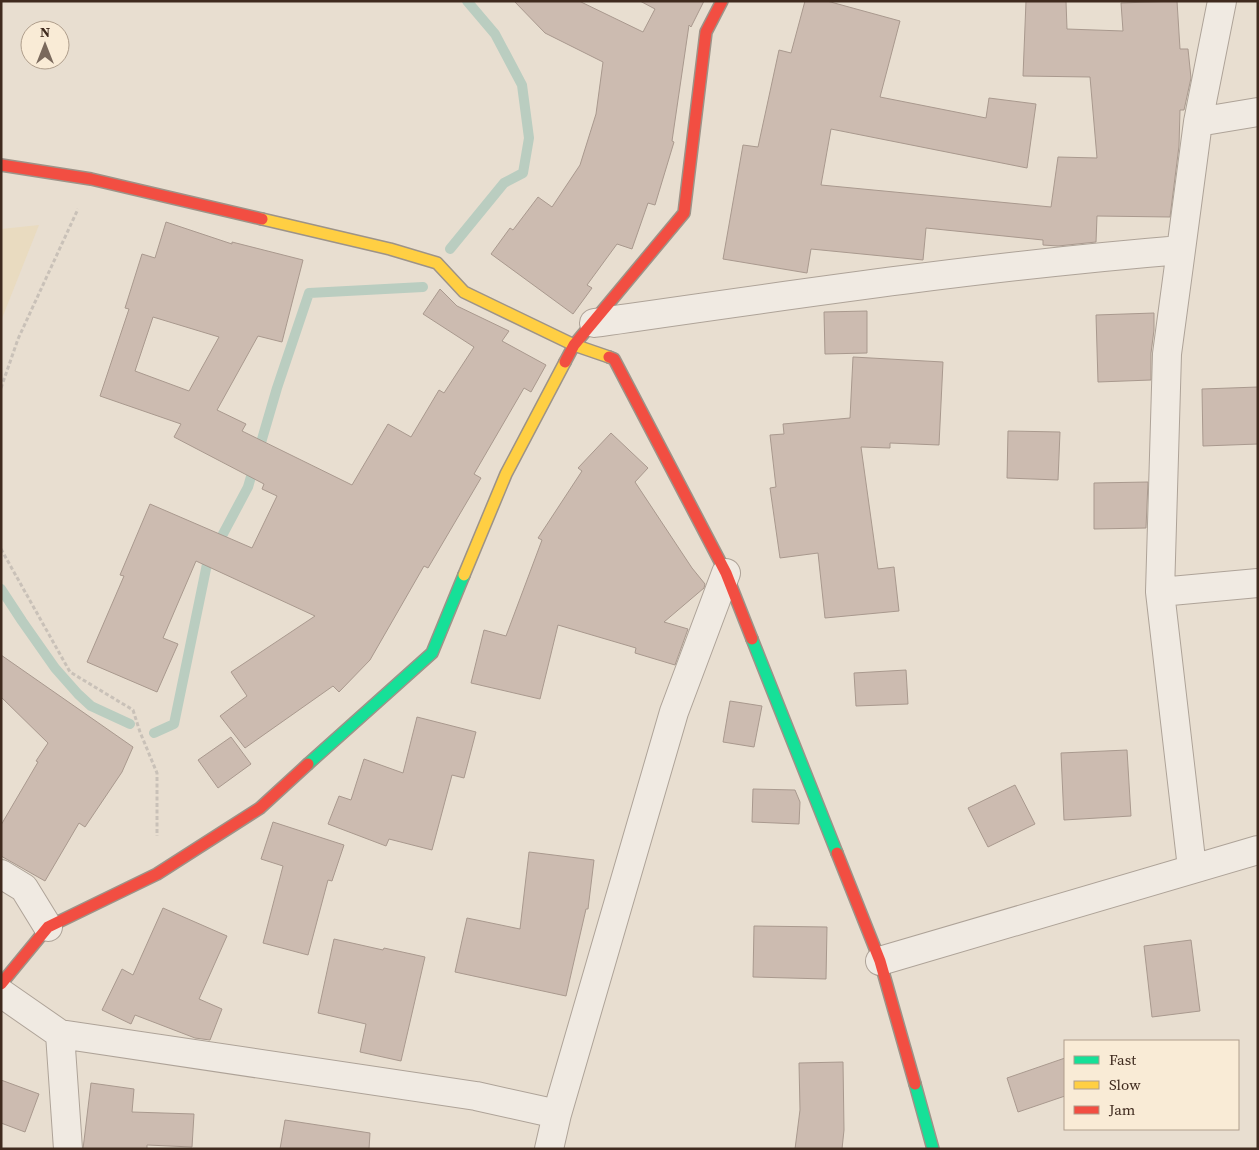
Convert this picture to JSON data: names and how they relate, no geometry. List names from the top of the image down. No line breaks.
{"legend":["Fast","Slow","Jam"],"north":"top"}
